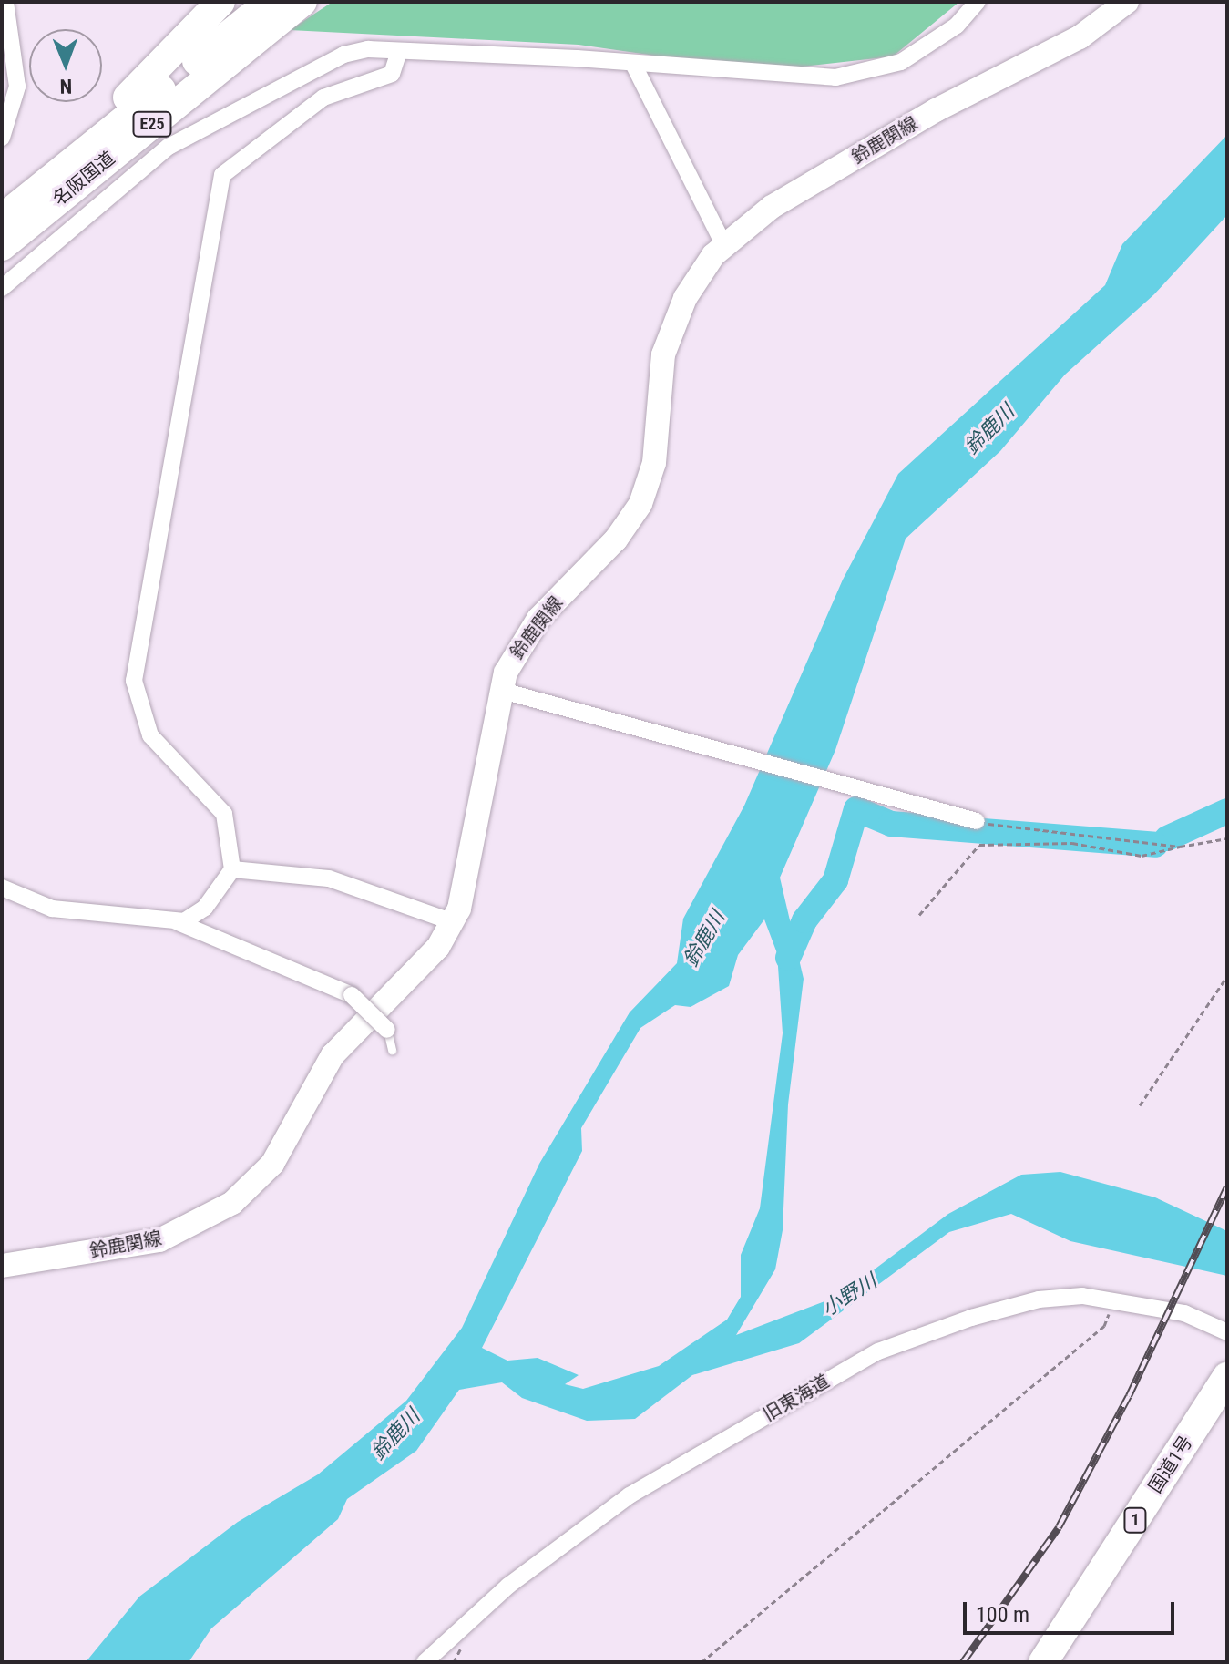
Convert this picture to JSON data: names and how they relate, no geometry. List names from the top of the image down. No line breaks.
{"streets":{"highway":["E25","名阪国道","国道1号","1"],"main road":["鈴鹿関線"],"street":["旧東海道"]},"water":["鈴鹿川","小野川"],"scale_bar":"100 m","north":"bottom"}
